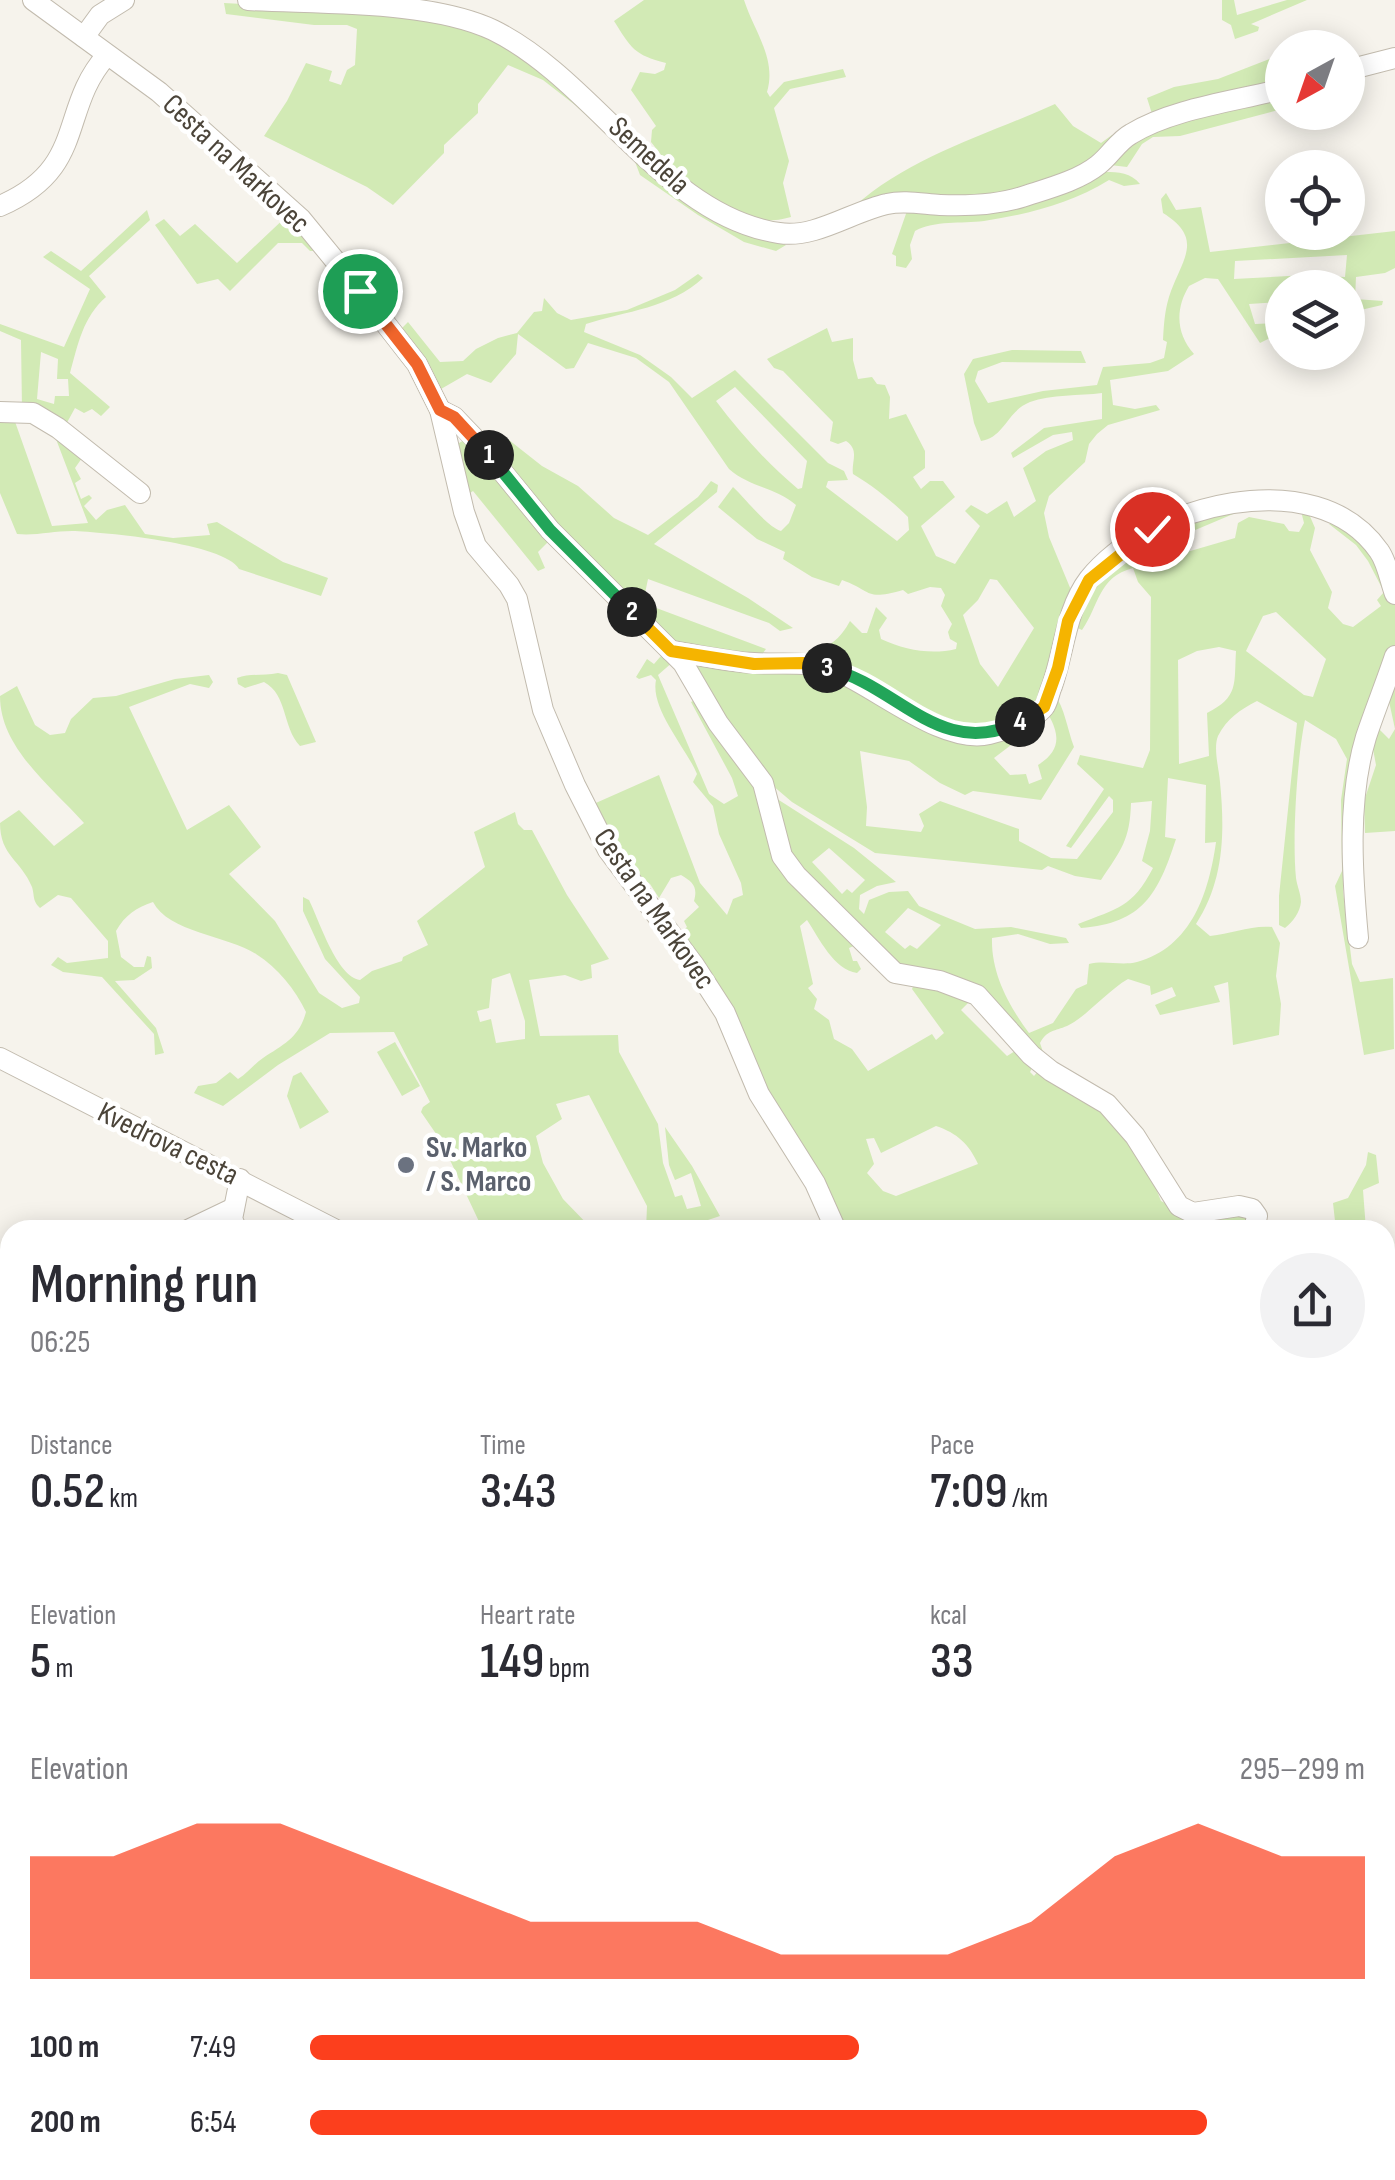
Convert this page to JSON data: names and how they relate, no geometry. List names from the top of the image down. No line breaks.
{"streets":{"street":["Semedela","Cesta na Markovec","Kvedrova cesta"]},"places":["Sv. Marko / S. Marco"],"north":"bottom left","page":{"pins":["1","2","3","4"],"heading":["Morning run","06:25"],"stats":[["Distance","0.52 km"],["Time","3:43"],["Pace","7:09 /km"],["Elevation","5 m"],["Heart rate","149 bpm"],["kcal","33"]],"chart":["Elevation","295–299 m"],"list":[{"name":"100 m","note":"7:49"},{"name":"200 m","note":"6:54"}]}}
